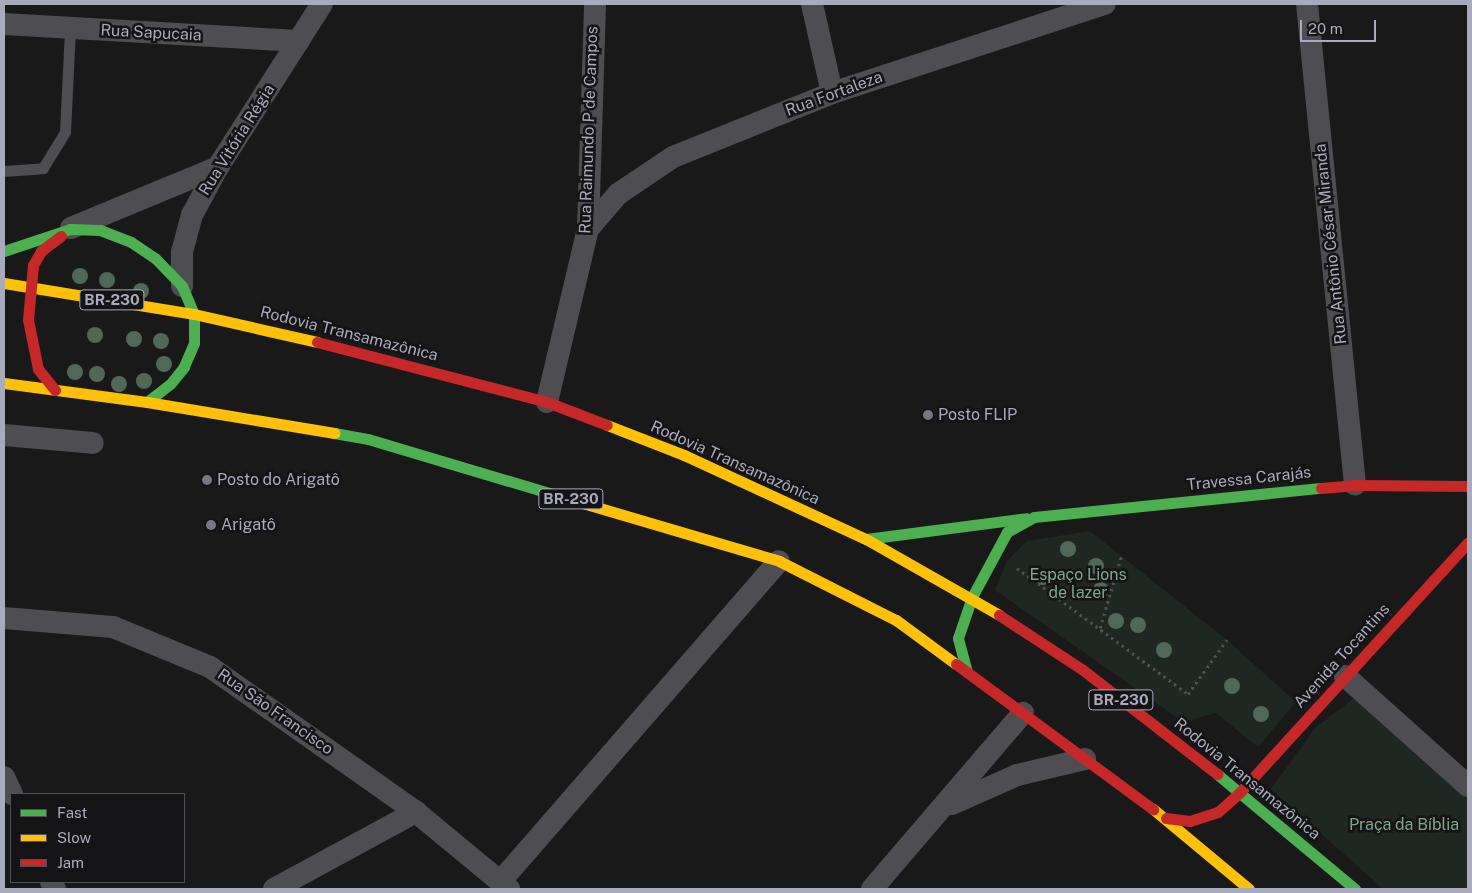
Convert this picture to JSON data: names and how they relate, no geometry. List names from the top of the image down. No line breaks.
{"streets":{"main road":["BR-230","Rodovia Transamazônica","Travessa Carajás","Avenida Tocantins"],"street":["Rua Sapucaia","Rua Fortaleza","Rua Raimundo P de Campos","Rua Vitória Régia","Rua Antônio César Miranda","Rua São Francisco"]},"crossings":[["Rua Sapucaia","Rua Vitória Régia"],["Rua Fortaleza","Rua Raimundo P de Campos"],["Rua Raimundo P de Campos","Rodovia Transamazônica"],["Rua Antônio César Miranda","Travessa Carajás"],["BR-230","Avenida Tocantins"],["Rodovia Transamazônica","Travessa Carajás"],["Rodovia Transamazônica","Avenida Tocantins"]],"parks":["Espaço Lions de lazer","Praça da Bíblia"],"places":["Posto FLIP","Posto do Arigatô","Arigatô"],"legend":["Fast","Slow","Jam"],"scale_bar":"20 m"}
